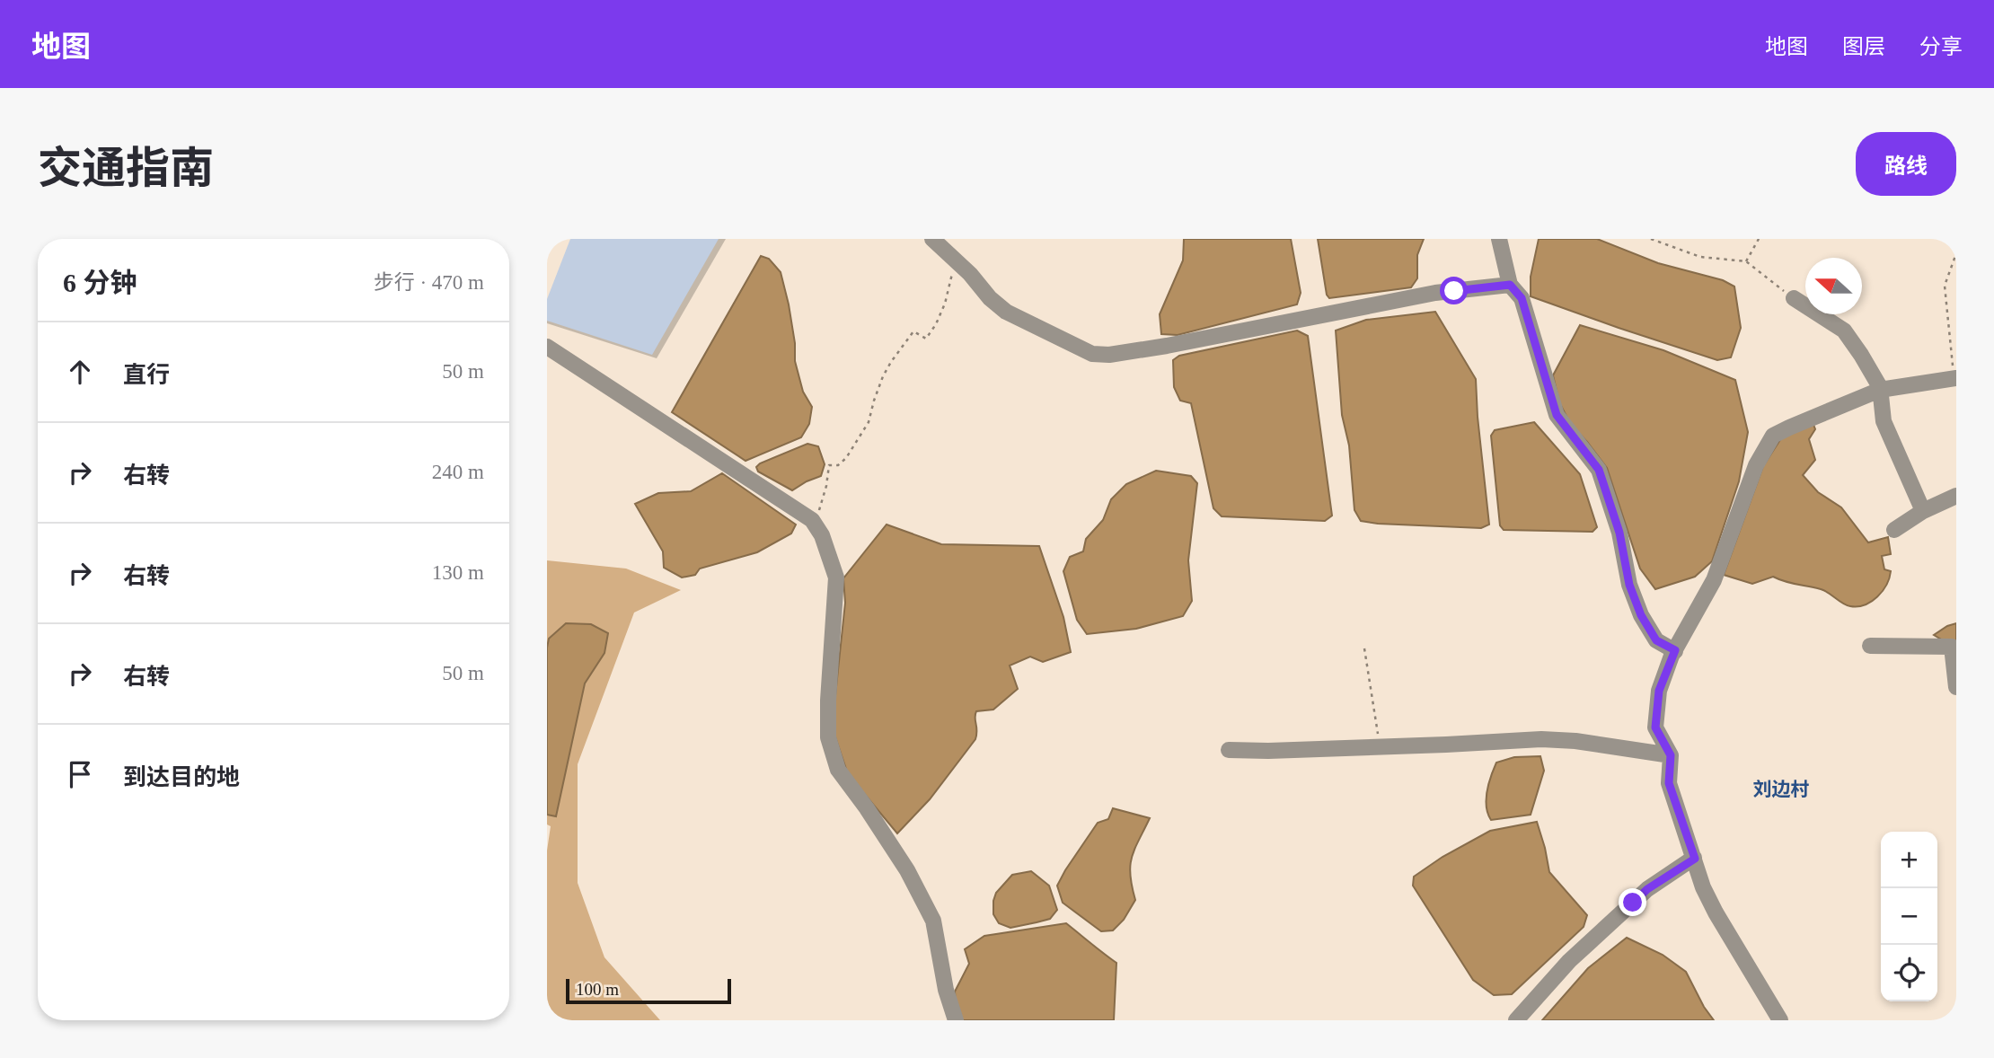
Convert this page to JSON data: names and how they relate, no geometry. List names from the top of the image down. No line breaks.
{"districts":["刘边村"],"scale_bar":"100 m","north":"left","page":{"header":"地图","nav":["地图","图层","分享"],"title":"交通指南","buttons":"路线","heading":["6 分钟","步行 · 470 m"],"list":[["直行","50 m"],["右转","240 m"],["右转","130 m"],["右转","50 m"],"到达目的地"],"map_buttons":["+","−"],"scale":"100 m"}}
